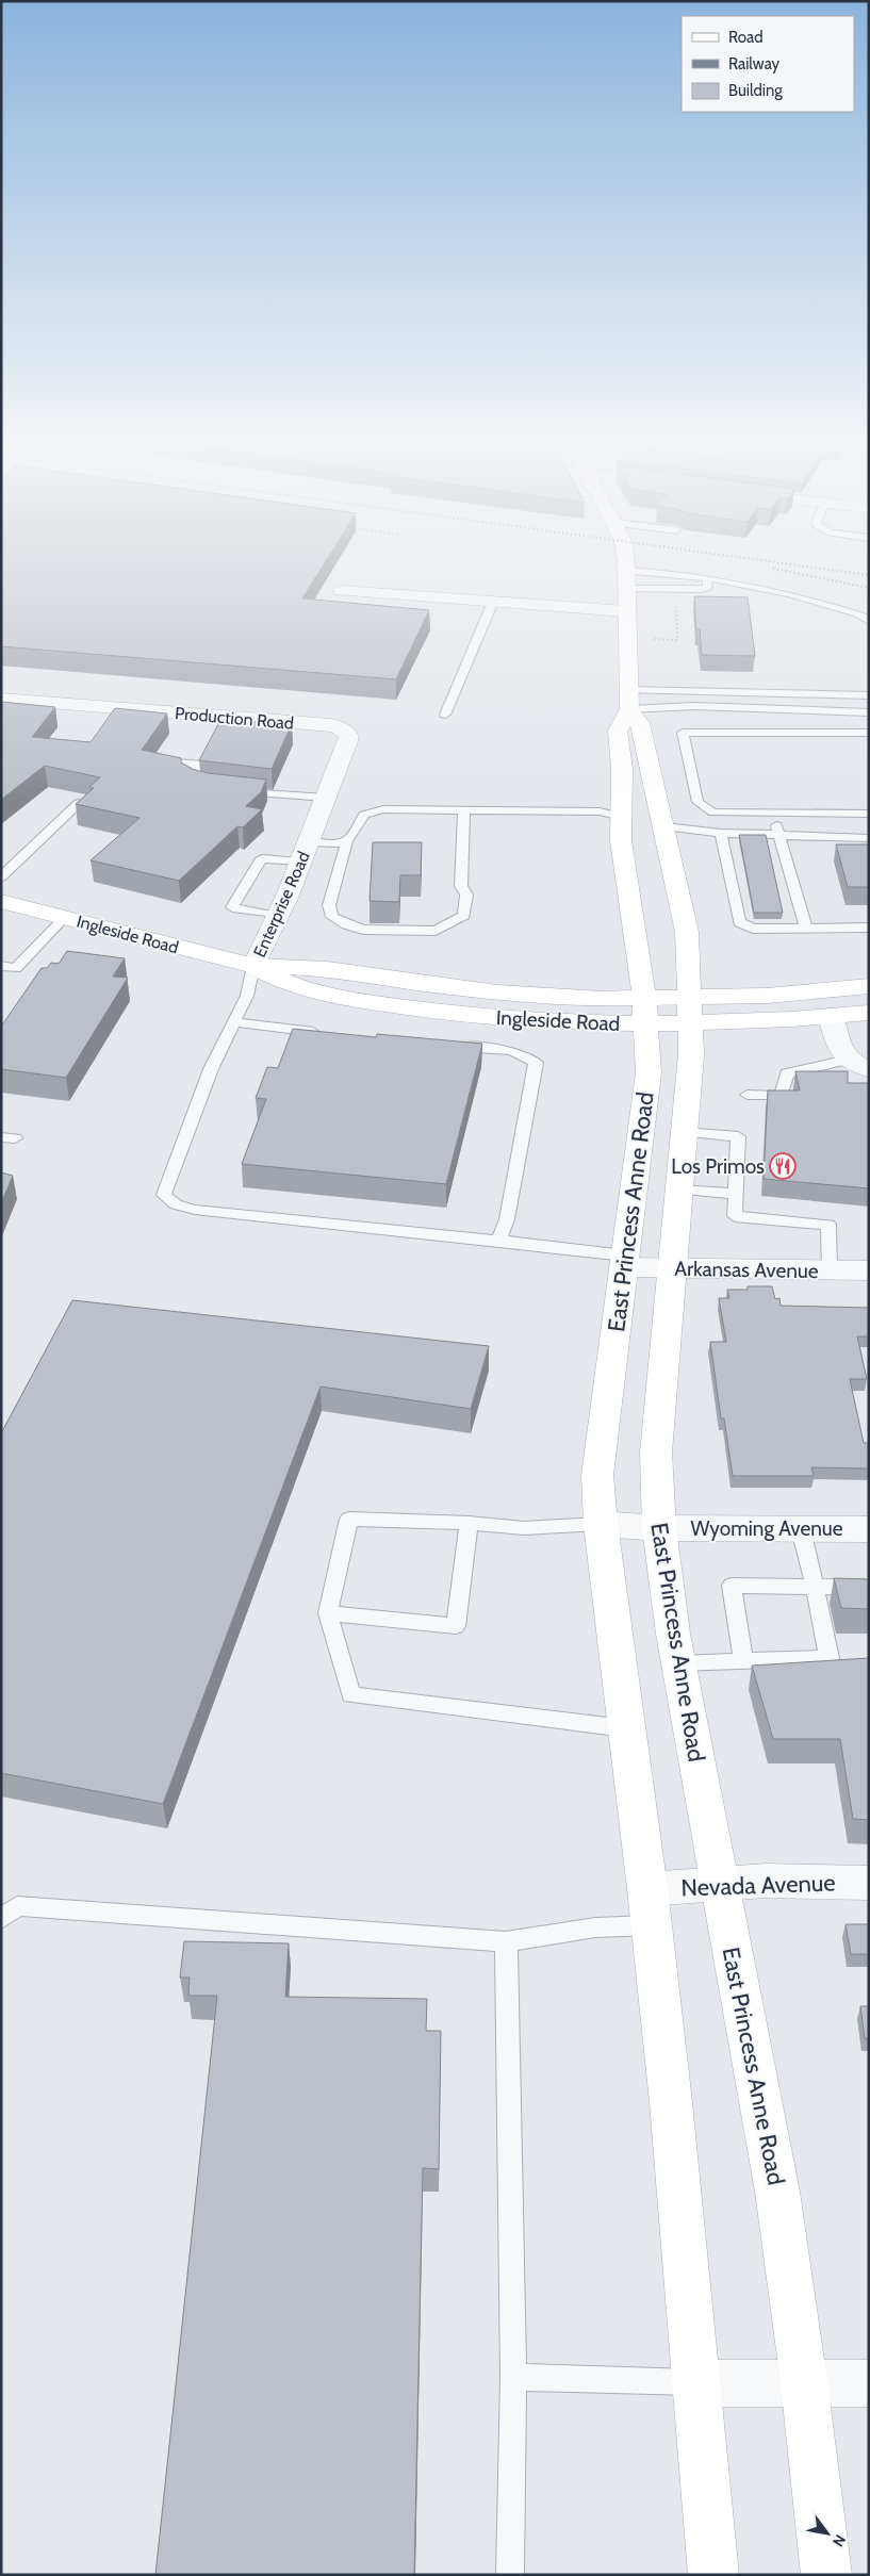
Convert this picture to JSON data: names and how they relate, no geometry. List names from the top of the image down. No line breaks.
{"streets":{"main road":["Ingleside Road","East Princess Anne Road"],"street":["Production Road","Enterprise Road","Arkansas Avenue","Wyoming Avenue","Nevada Avenue"]},"crossings":[["Production Road","Enterprise Road"],["Enterprise Road","Ingleside Road"],["Ingleside Road","East Princess Anne Road"],["East Princess Anne Road","Arkansas Avenue"],["East Princess Anne Road","Wyoming Avenue"],["East Princess Anne Road","Nevada Avenue"]],"places":{"restaurant":["Los Primos"]},"legend":["Road","Railway","Building"],"north":"bottom right"}
